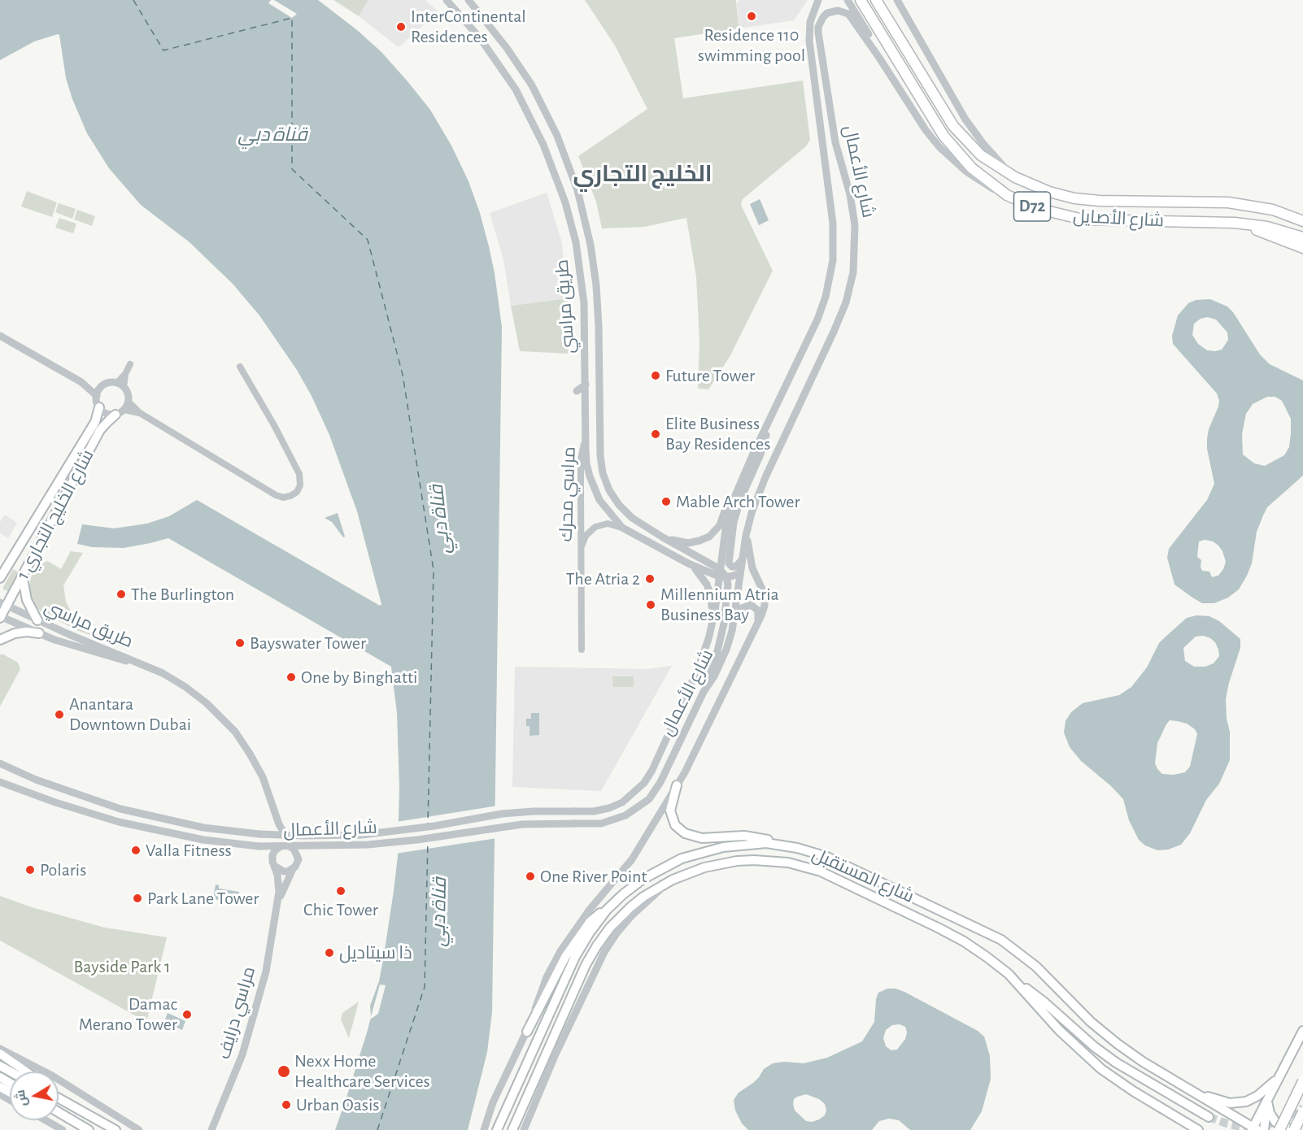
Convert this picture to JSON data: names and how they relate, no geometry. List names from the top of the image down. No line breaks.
{"streets":{"main road":["D72","شارع الأصايل","شارع الخليج التجاري 1","شارع المستقبل"],"street":["شارع الأعمال","طريق مراسي","مراسي محرك","مراسي درايف"]},"crossings":[["شارع الأعمال","طريق مراسي"],["طريق مراسي","مراسي محرك"],["طريق مراسي","شارع الخليج التجاري 1"]],"districts":["الخليج التجاري"],"water":["قناة دبي"],"parks":["Bayside Park 1"],"places":["Residence 110 swimming pool","InterContinental Residences","Future Tower","Elite Business Bay Residences","Mable Arch Tower","The Atria 2","The Burlington","Millennium Atria Business Bay","Bayswater Tower","One by Binghatti","Anantara Downtown Dubai","Valla Fitness","Polaris","One River Point","Chic Tower","Park Lane Tower","ذا سيتاديل","Damac Merano Tower","Nexx Home Healthcare Services","Urban Oasis"],"north":"left"}
